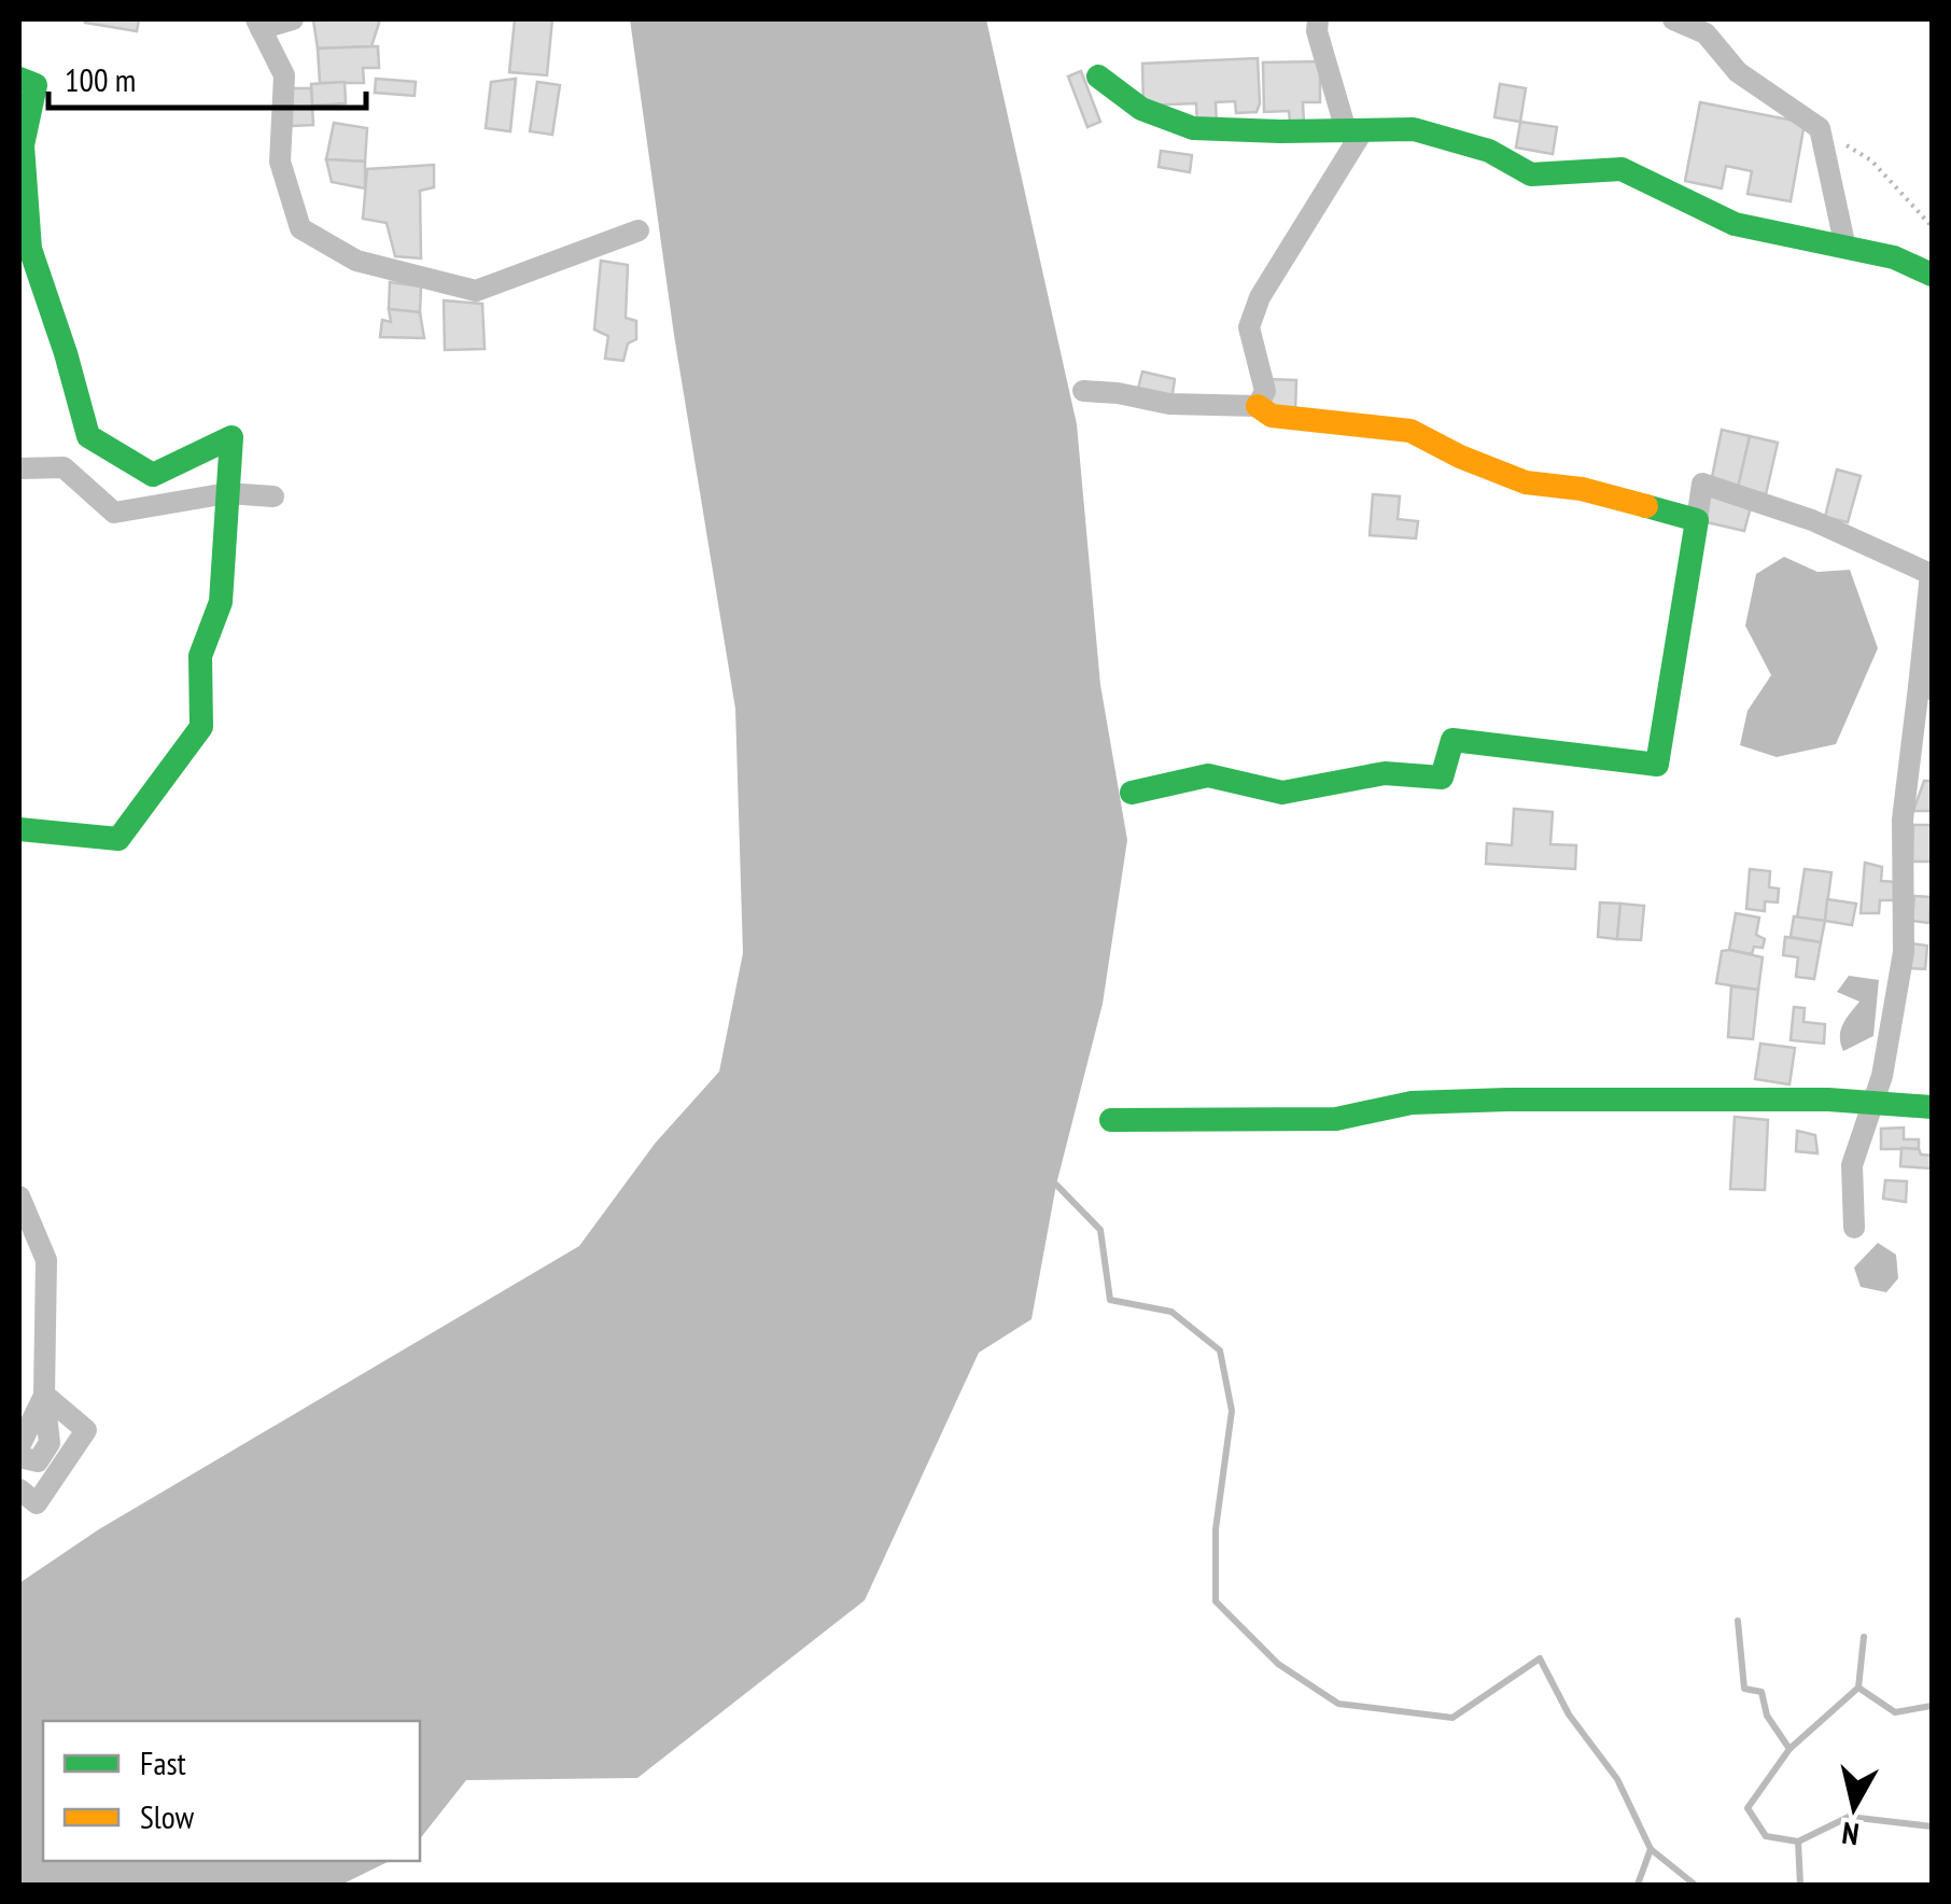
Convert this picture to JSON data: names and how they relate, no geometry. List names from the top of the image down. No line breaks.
{"legend":["Fast","Slow"],"scale_bar":"100 m","north":"bottom"}
